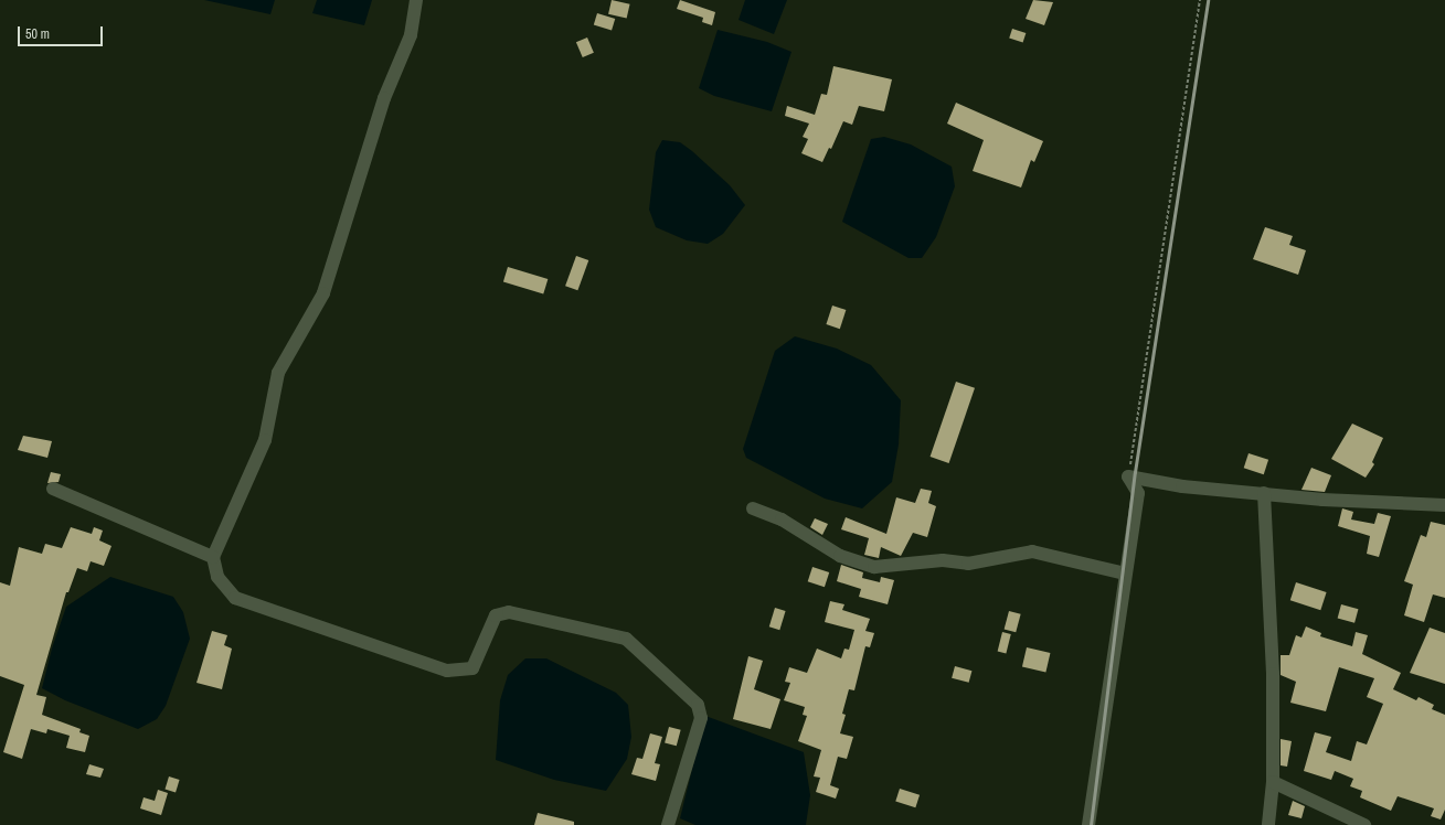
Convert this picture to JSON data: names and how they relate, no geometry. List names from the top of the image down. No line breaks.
{"scale_bar":"50 m"}
